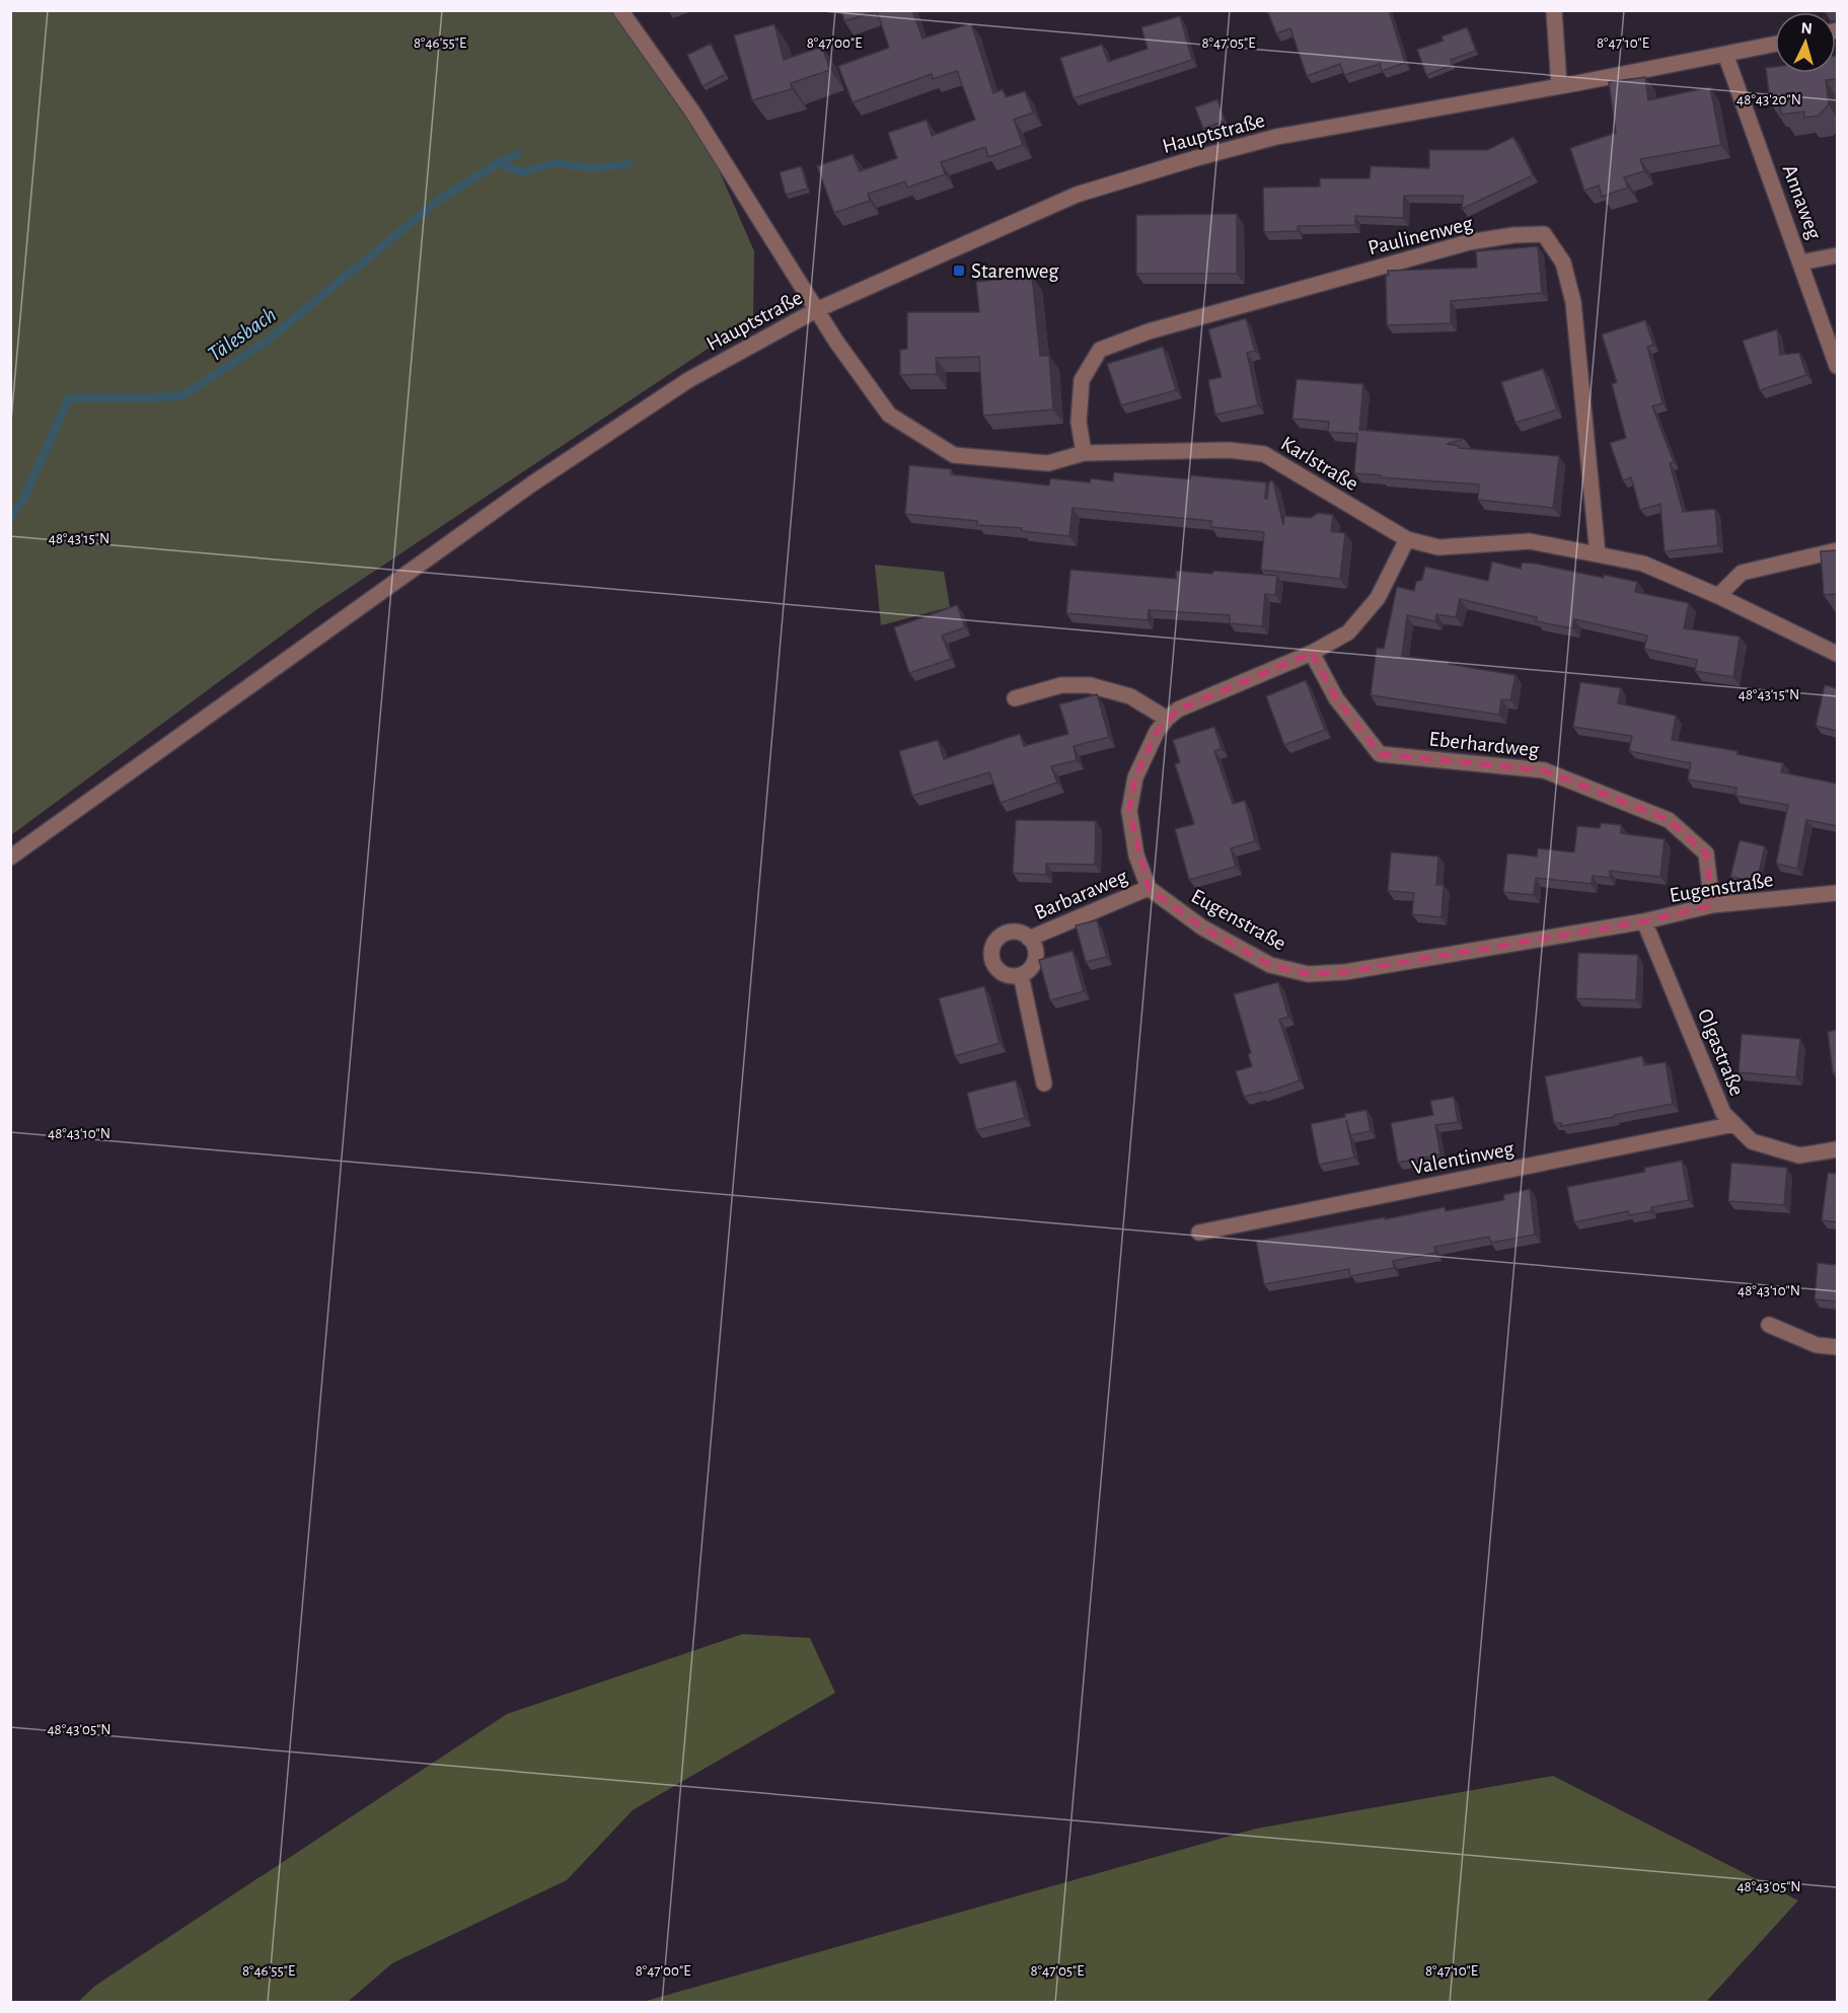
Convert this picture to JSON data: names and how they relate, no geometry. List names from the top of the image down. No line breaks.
{"streets":{"street":["Hauptstraße","Annaweg","Paulinenweg","Karlstraße","Eberhardweg","Eugenstraße","Barbaraweg","Olgastraße","Valentinweg"]},"crossings":[["Hauptstraße","Annaweg"],["Hauptstraße","Karlstraße"],["Paulinenweg","Karlstraße"],["Eberhardweg","Eugenstraße"],["Eugenstraße","Barbaraweg"],["Eugenstraße","Olgastraße"],["Olgastraße","Valentinweg"]],"water":["Tälesbach"],"places":{"transit":["Starenweg"]},"north":"top","coordinates":["8°46'55\"E","8°47'00\"E","8°47'05\"E","8°47'10\"E","48°43'20\"N","48°43'15\"N","48°43'10\"N","48°43'05\"N"]}
